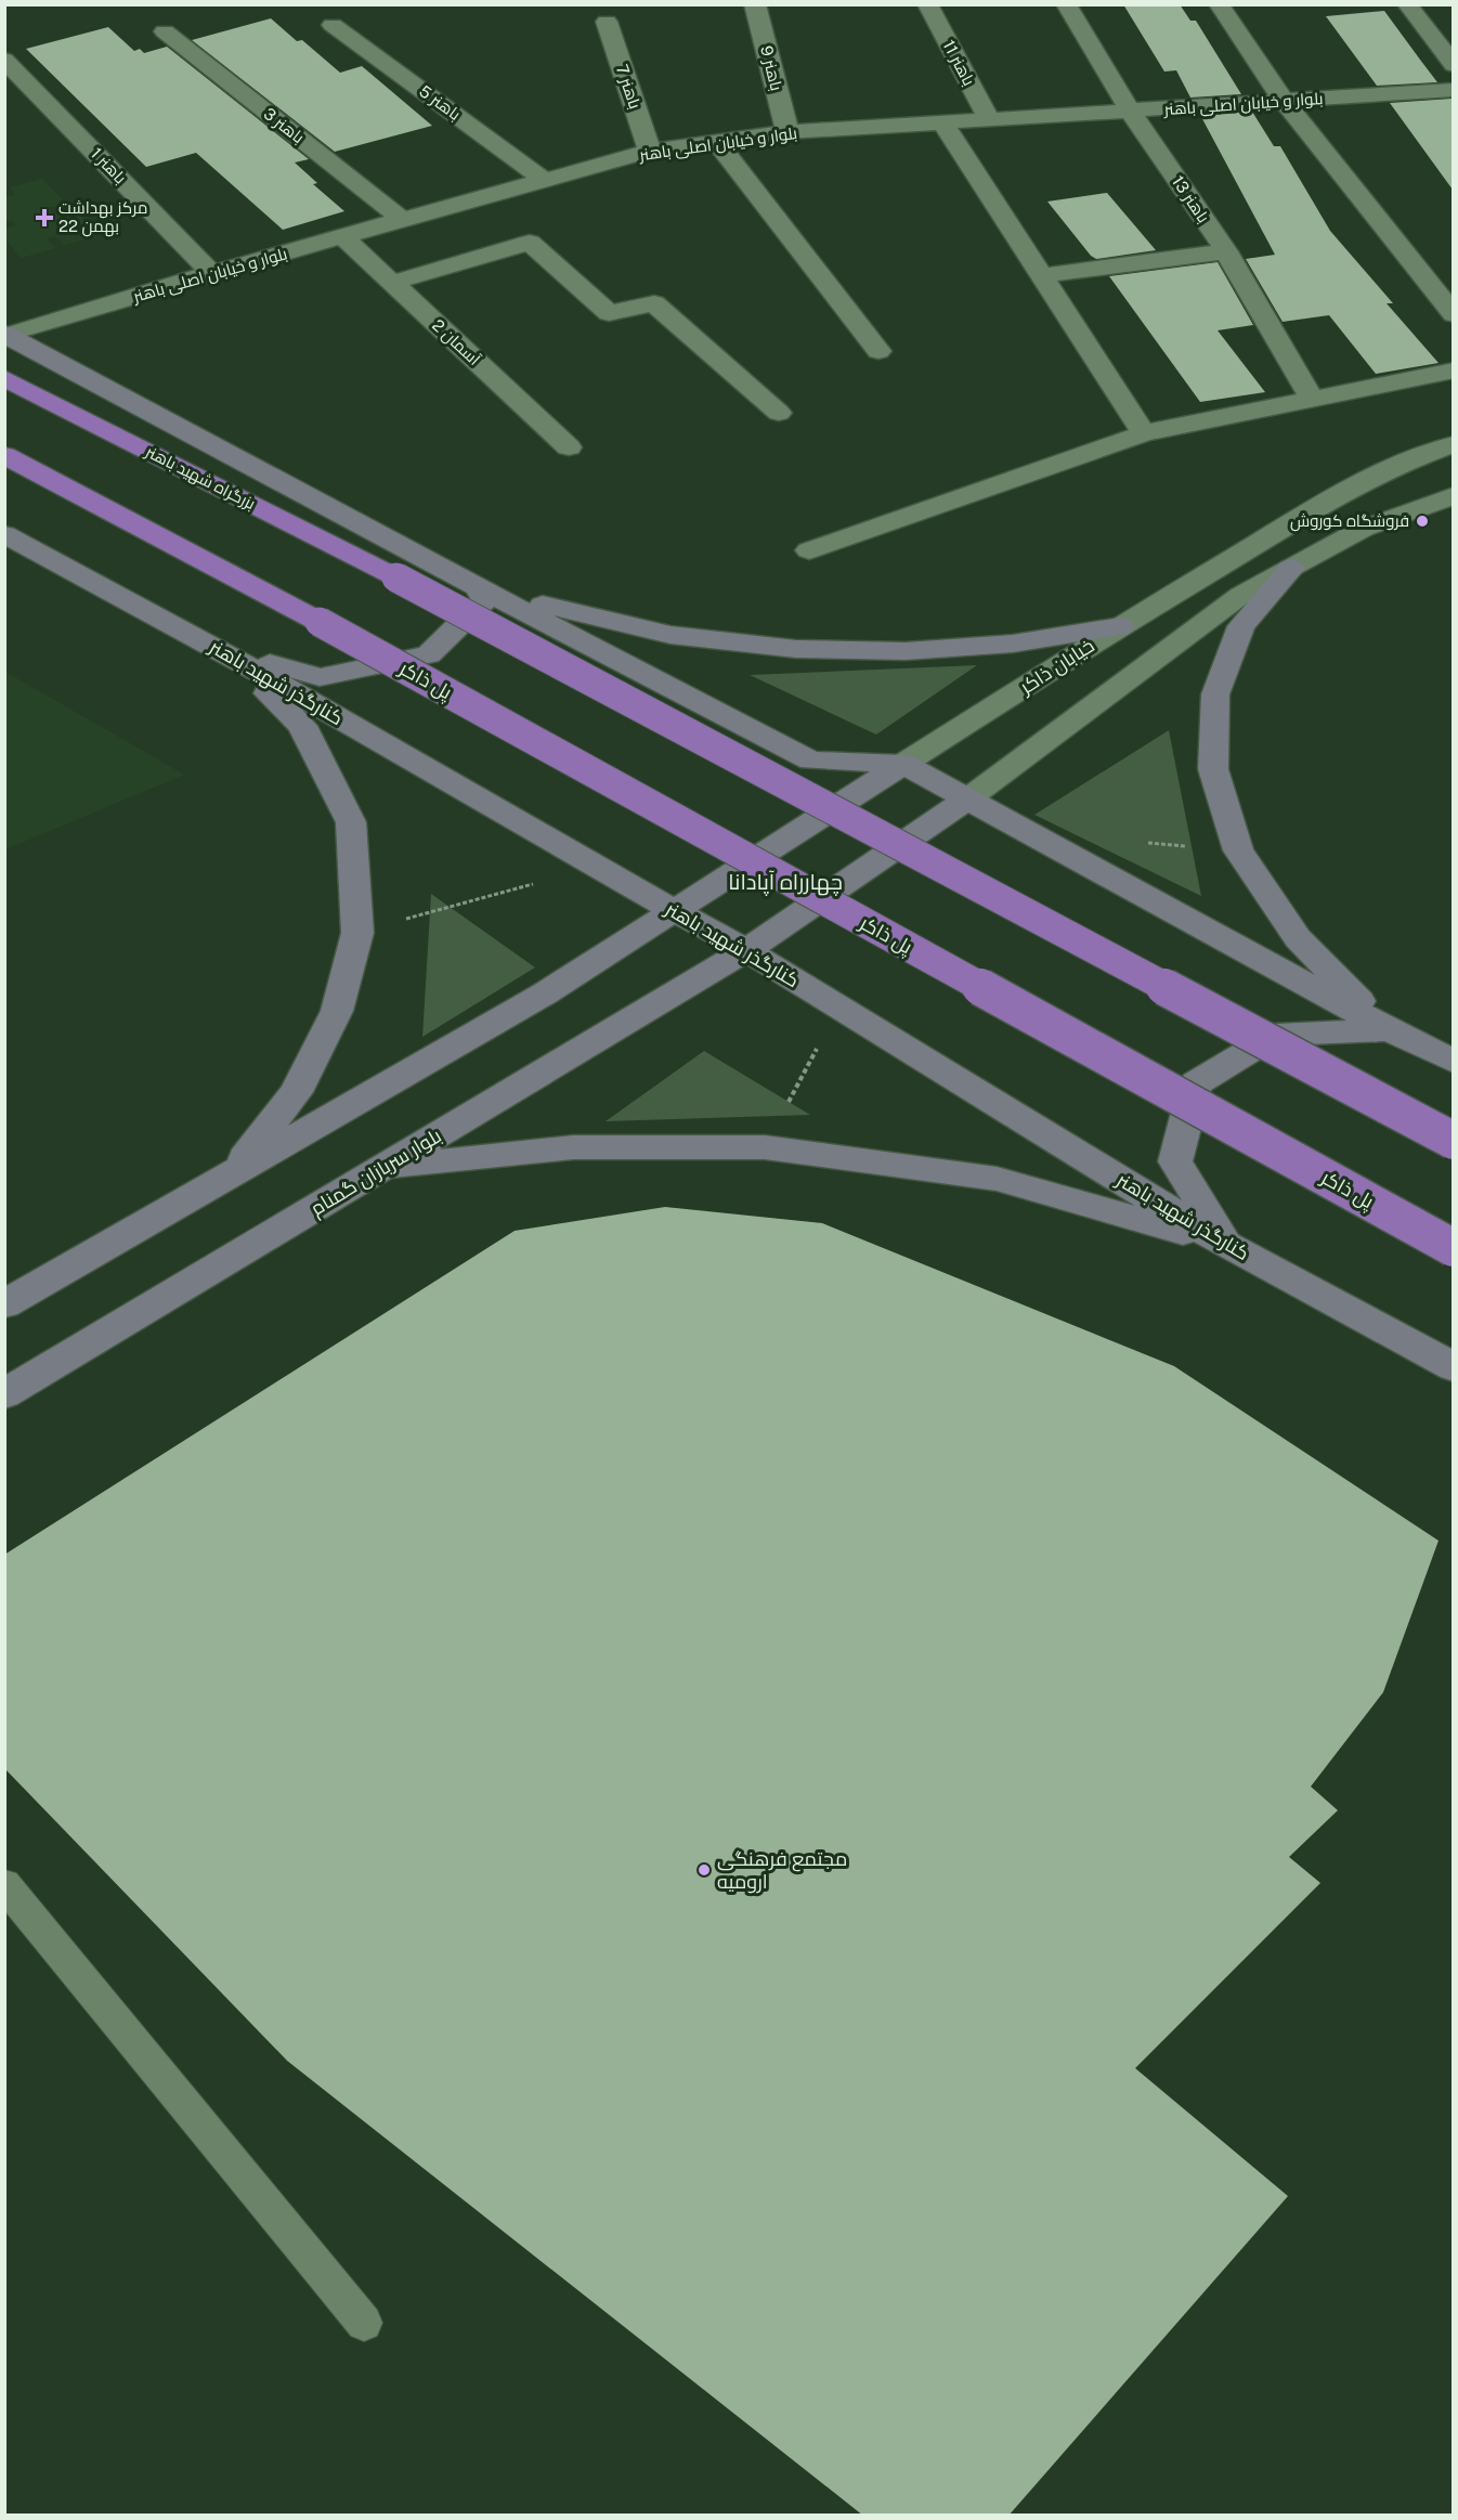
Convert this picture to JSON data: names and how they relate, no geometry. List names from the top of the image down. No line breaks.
{"streets":{"highway":["بزرگراه شهید باهنر","پل ذاکر"],"main road":["خیابان ذاکر","کنارگذر شهید باهنر","بلوار سربازان گمنام"],"street":["باهنر 11","باهنر 9","باهنر 7","باهنر 5","بلوار و خیابان اصلی باهنر","باهنر 3","باهنر 1","باهنر 13","آسمان 2"]},"crossings":[["باهنر 11","بلوار و خیابان اصلی باهنر"],["باهنر 9","بلوار و خیابان اصلی باهنر"],["باهنر 7","بلوار و خیابان اصلی باهنر"],["باهنر 5","بلوار و خیابان اصلی باهنر"],["بلوار و خیابان اصلی باهنر","باهنر 3"],["بلوار و خیابان اصلی باهنر","باهنر 1"],["بلوار و خیابان اصلی باهنر","باهنر 13"],["بلوار و خیابان اصلی باهنر","آسمان 2"],["خیابان ذاکر","کنارگذر شهید باهنر"],["کنارگذر شهید باهنر","بلوار سربازان گمنام"]],"districts":["چهارراه آپادانا"],"places":{"health":["مرکز بهداشت 22 بهمن"],"other":["فروشگاه کوروش","مجتمع فرهنگی ارومیه"]}}
